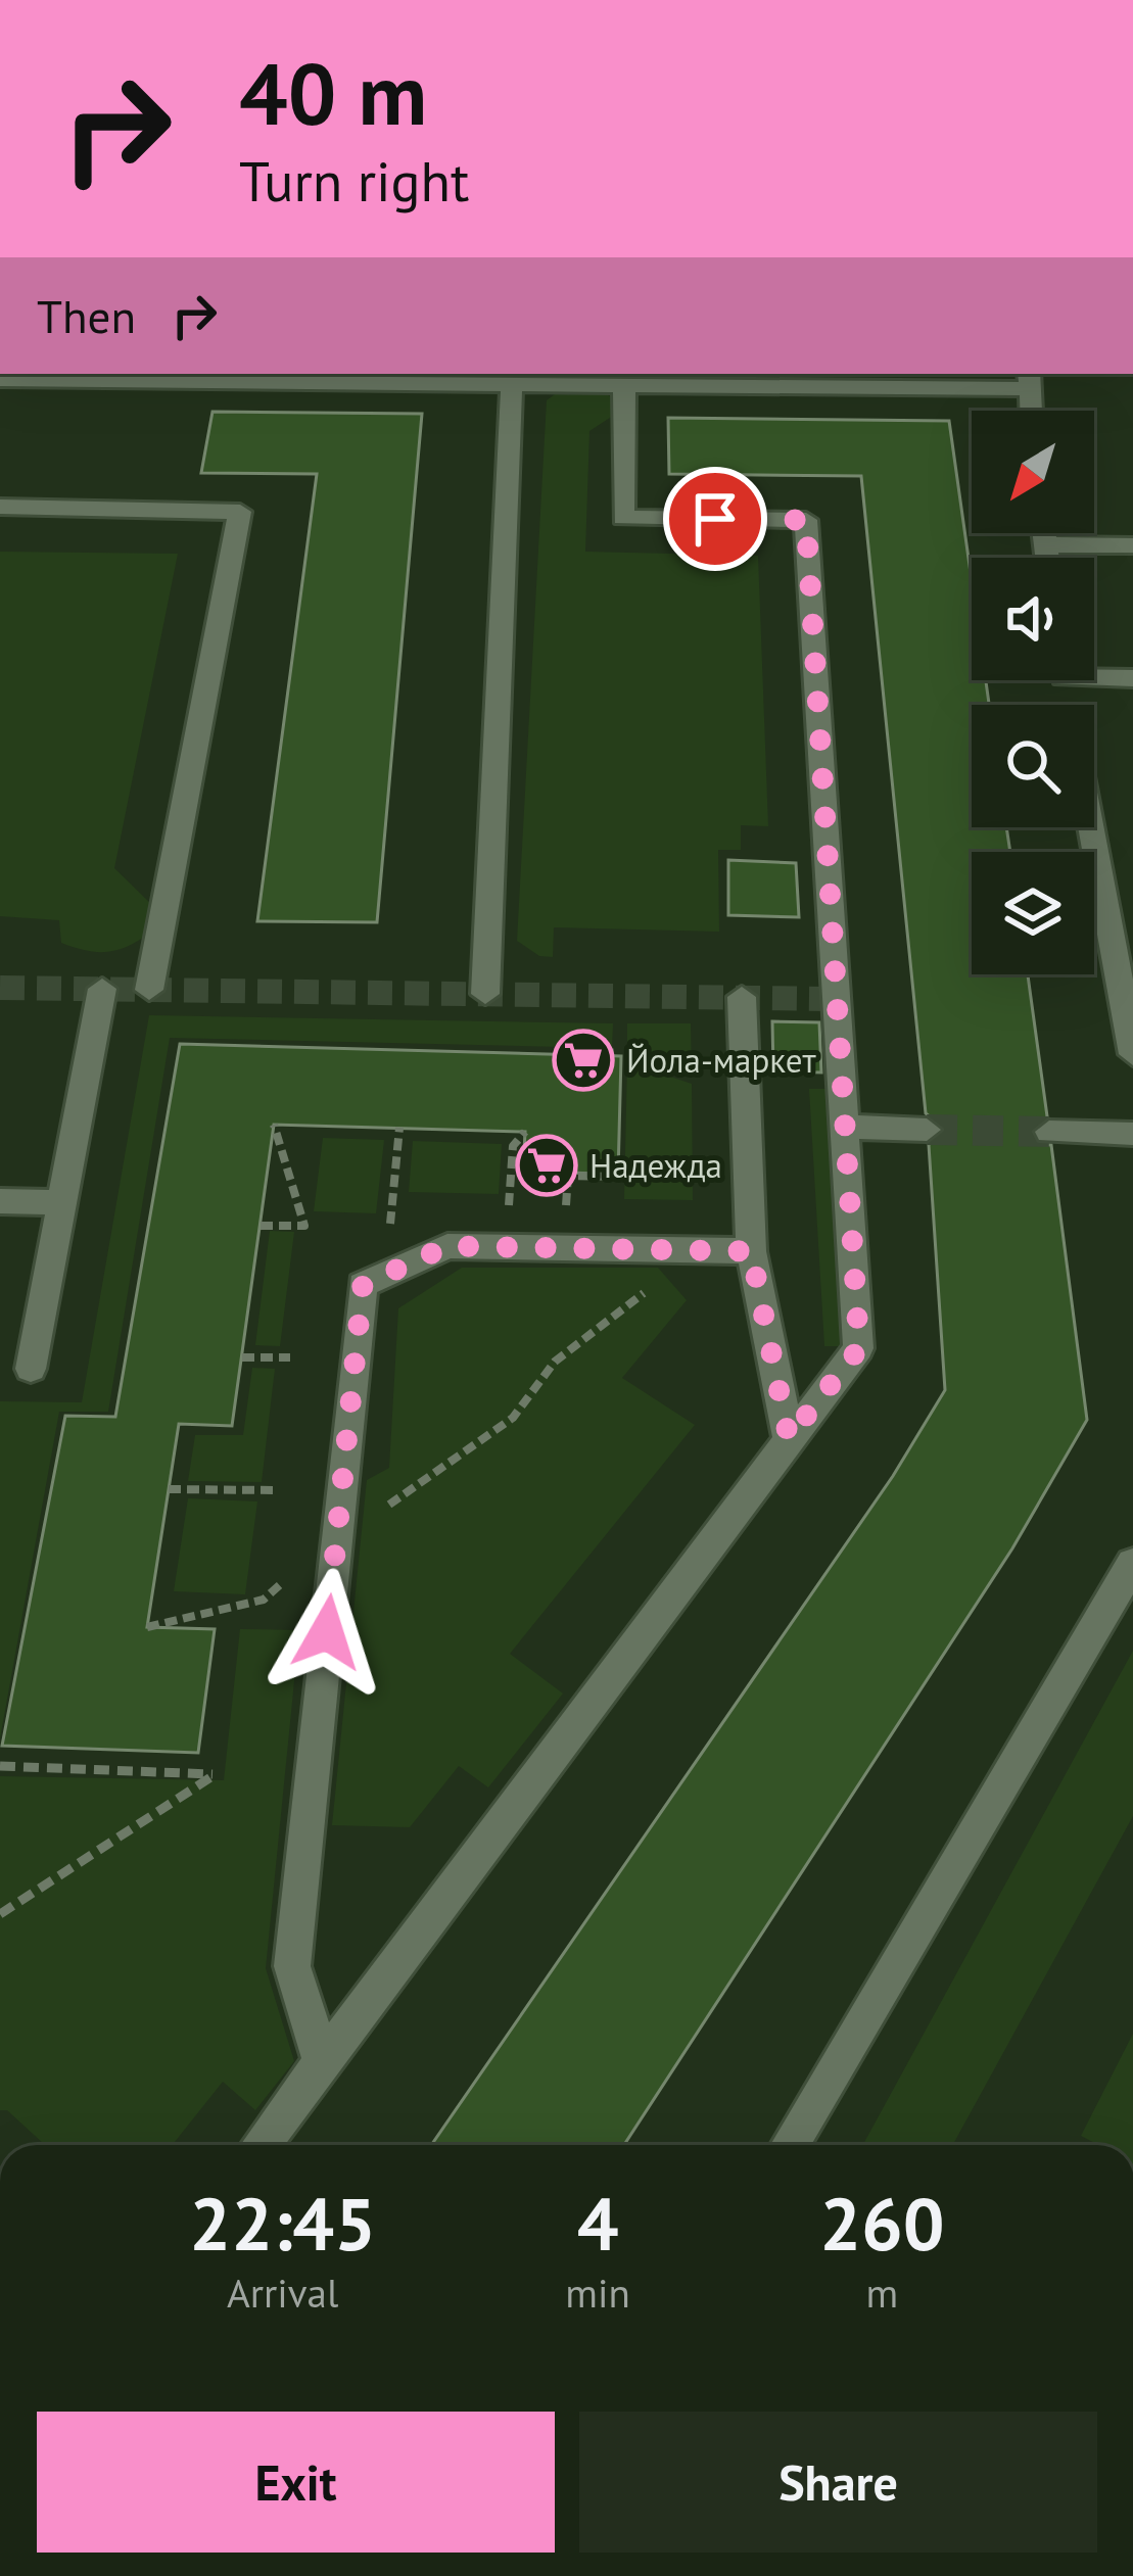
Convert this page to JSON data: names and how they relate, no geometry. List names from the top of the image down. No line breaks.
{"places":{"supermarket":["Йола-маркет","Надежда"]},"north":"bottom left","page":{"turn":["40 m","Turn right"],"then":"Then","eta":["22:45","Arrival","4","min","260","m"],"buttons":["Exit","Share"]}}
